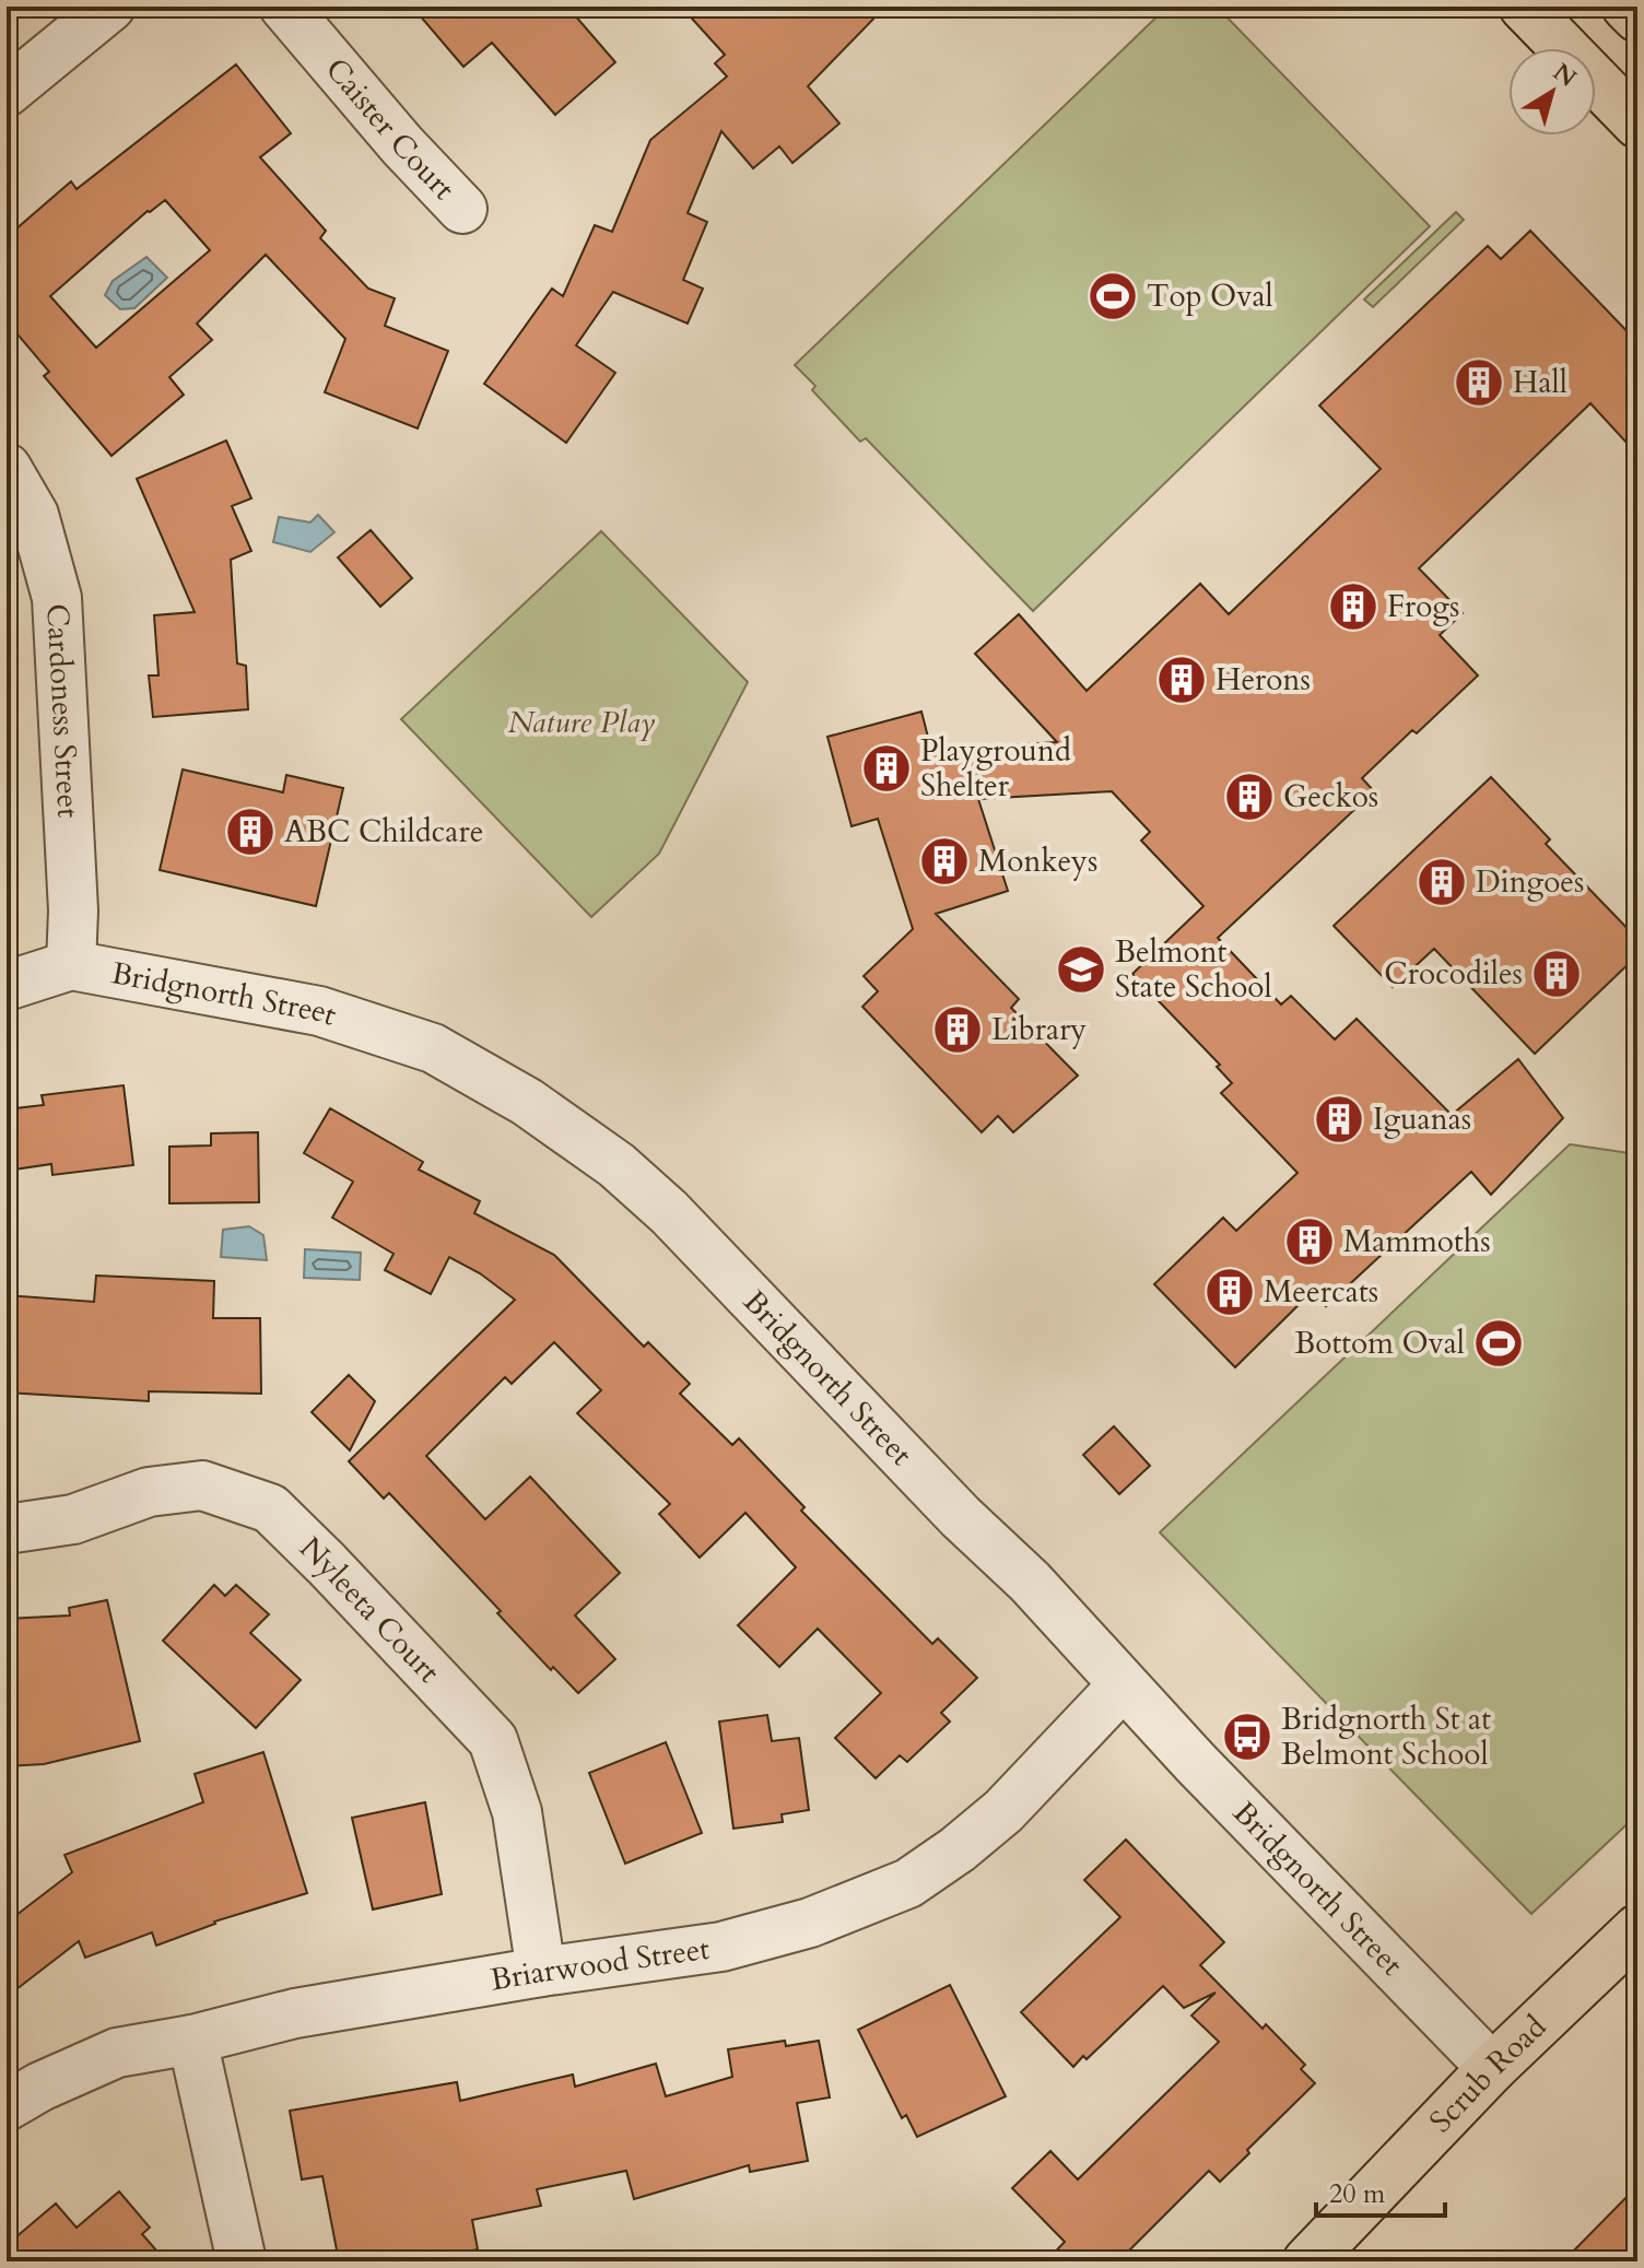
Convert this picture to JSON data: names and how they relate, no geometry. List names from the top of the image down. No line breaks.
{"streets":{"main road":["Scrub Road"],"street":["Caister Court","Cardoness Street","Bridgnorth Street","Nyleeta Court","Briarwood Street"]},"crossings":[["Cardoness Street","Bridgnorth Street"],["Bridgnorth Street","Briarwood Street"],["Bridgnorth Street","Scrub Road"],["Nyleeta Court","Briarwood Street"]],"parks":["Nature Play"],"places":{"sports":["Top Oval","Bottom Oval"],"building":["Hall","Frogs","Herons","Playground Shelter","Geckos","ABC Childcare","Monkeys","Dingoes","Crocodiles","Library","Iguanas","Mammoths","Meercats"],"school or university":["Belmont State School"],"bus stop":["Bridgnorth St at Belmont School"]},"scale_bar":"20 m","north":"top right"}
